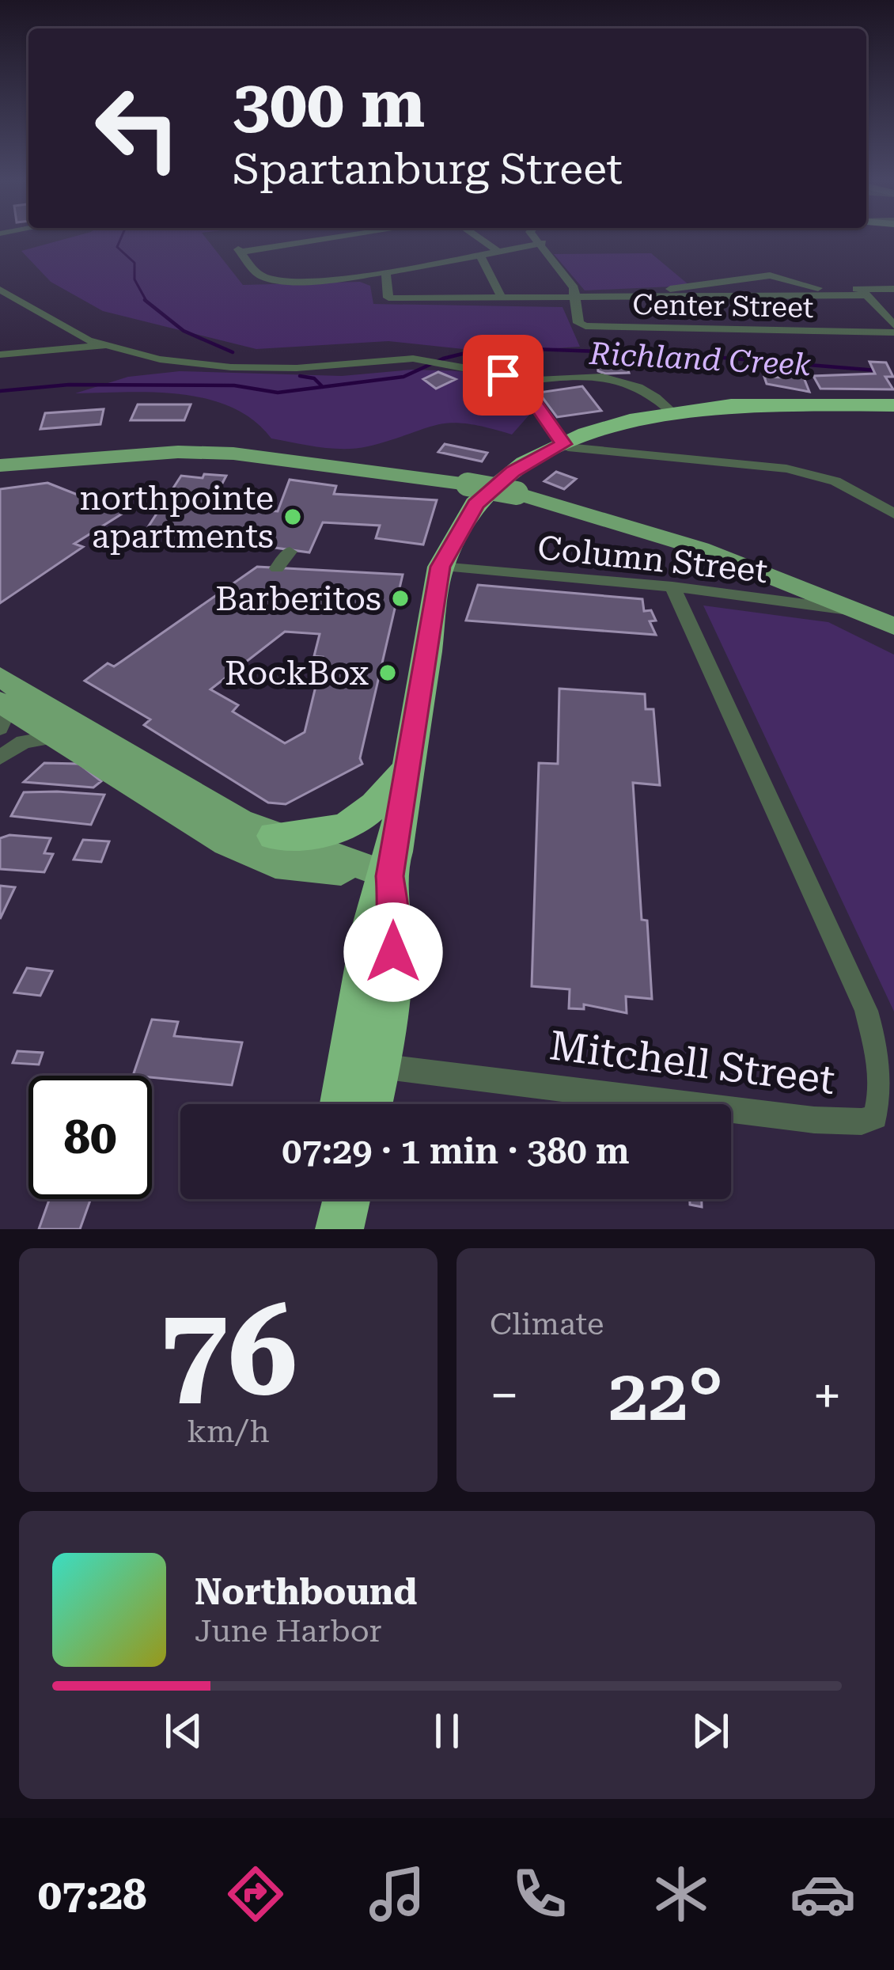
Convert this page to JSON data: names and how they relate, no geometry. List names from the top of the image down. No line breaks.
{"streets":{"street":["Center Street","Column Street","Mitchell Street"]},"crossings":[["Column Street","Mitchell Street"]],"water":["Richland Creek"],"places":["northpointe apartments","Barberitos","RockBox"],"page":{"turn":["300 m","Spartanburg Street"],"limit":"80","trip":"07:29 · 1 min · 380 m","tile":[["76","km/h"],"Climate"],"heat":["−","22°","+"],"song":["Northbound","June Harbor"],"tabs":"07:28"}}
